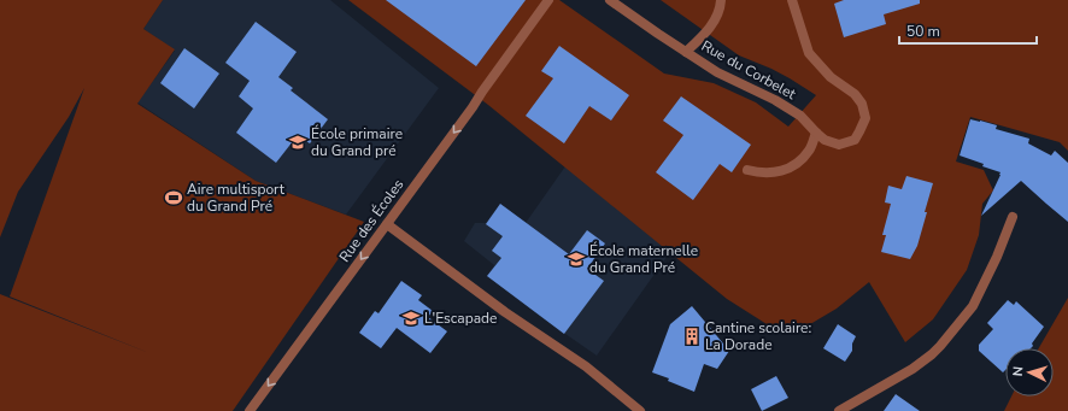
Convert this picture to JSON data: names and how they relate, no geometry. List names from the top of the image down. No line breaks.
{"streets":{"street":["Rue du Corbelet","Rue des Écoles"]},"one_way":["Rue des Écoles"],"places":{"school or university":["École primaire du Grand pré","École maternelle du Grand Pré","L'Escapade"],"sports":["Aire multisport du Grand Pré"],"building":["Cantine scolaire: La Dorade"]},"scale_bar":"50 m","north":"left"}
